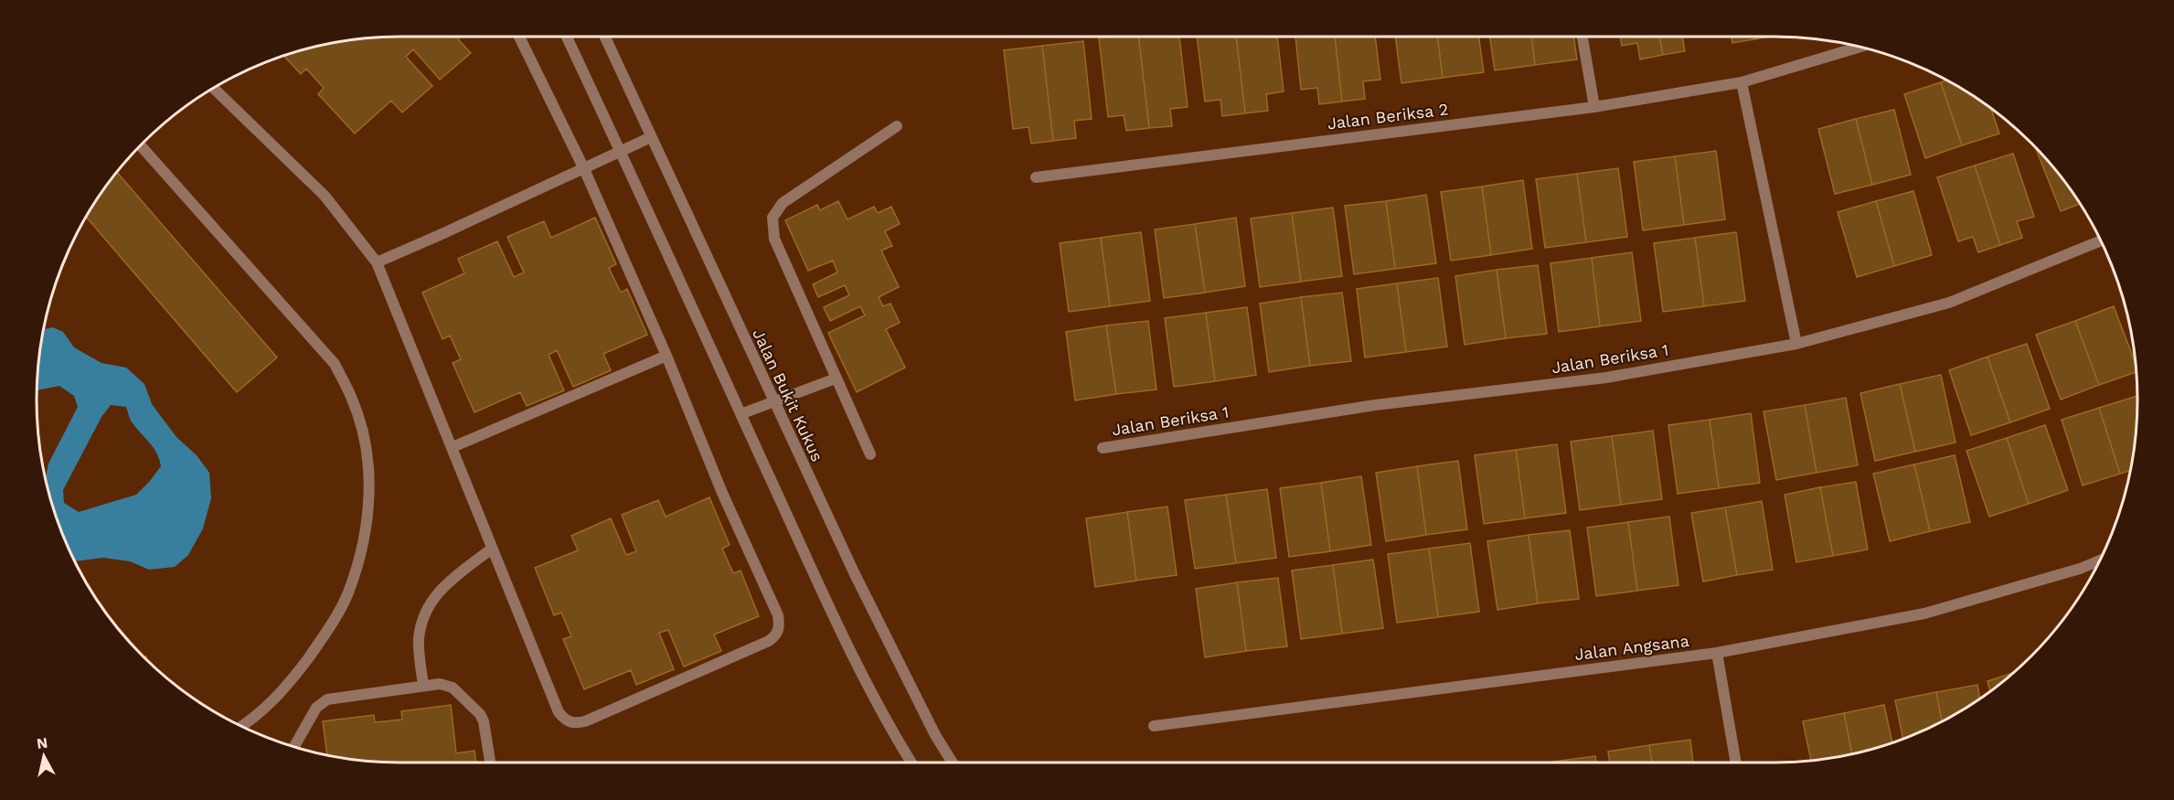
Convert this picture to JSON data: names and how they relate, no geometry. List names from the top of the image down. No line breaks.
{"streets":{"street":["Jalan Beriksa 2","Jalan Beriksa 1","Jalan Bukit Kukus","Jalan Angsana"]},"north":"top"}
